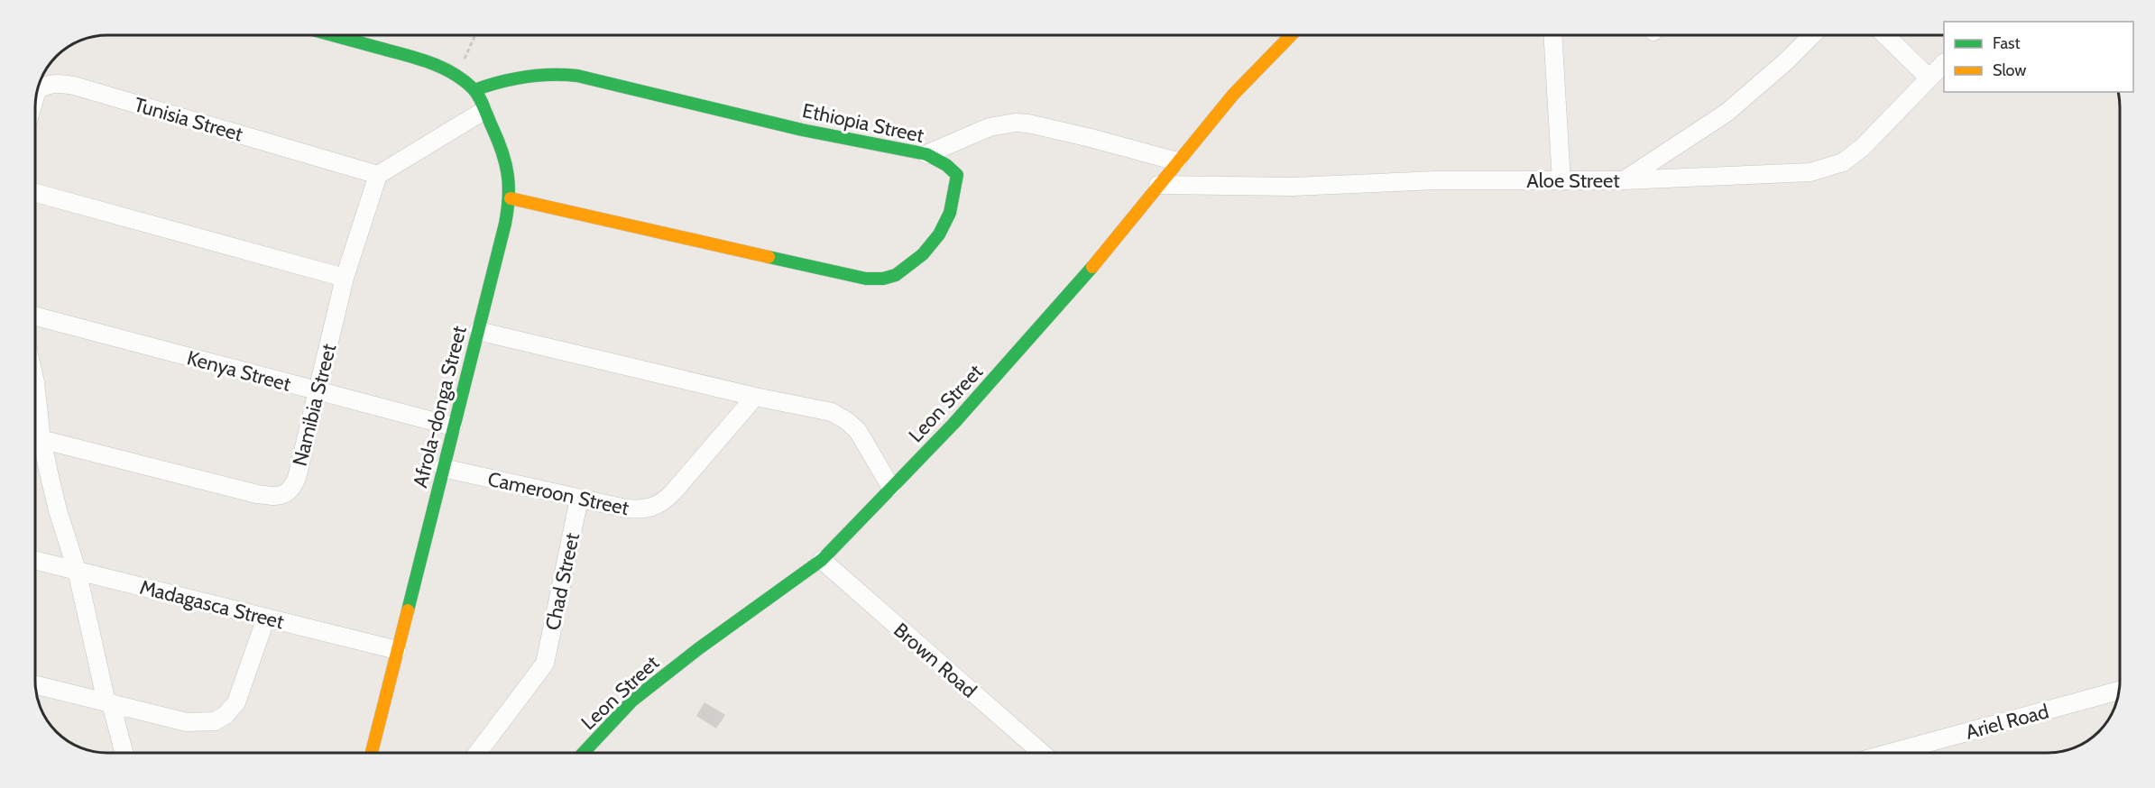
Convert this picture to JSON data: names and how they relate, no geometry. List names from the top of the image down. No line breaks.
{"streets":{"street":["Tunisia Street","Ethiopia Street","Aloe Street","Kenya Street","Leon Street","Namibia Street","Afrola-donga Street","Cameroon Street","Chad Street","Madagasca Street","Brown Road","Ariel Road"]},"crossings":[["Tunisia Street","Namibia Street"],["Ethiopia Street","Afrola-donga Street"],["Aloe Street","Leon Street"],["Kenya Street","Namibia Street"],["Kenya Street","Afrola-donga Street"],["Leon Street","Brown Road"],["Afrola-donga Street","Cameroon Street"],["Afrola-donga Street","Madagasca Street"],["Cameroon Street","Chad Street"]],"legend":["Fast","Slow"]}
